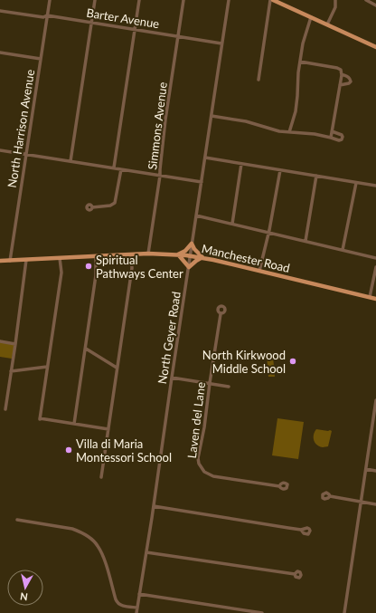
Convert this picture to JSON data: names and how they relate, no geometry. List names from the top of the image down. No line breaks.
{"streets":{"main road":["Manchester Road"],"street":["Barter Avenue","Simmons Avenue","North Harrison Avenue","North Geyer Road","Laven del Lane"]},"crossings":[["Barter Avenue","Simmons Avenue"],["Barter Avenue","North Harrison Avenue"],["Barter Avenue","North Geyer Road"],["Simmons Avenue","Manchester Road"],["North Harrison Avenue","Manchester Road"],["Manchester Road","North Geyer Road"]],"places":["Spiritual Pathways Center","North Kirkwood Middle School","Villa di Maria Montessori School"],"north":"bottom"}
